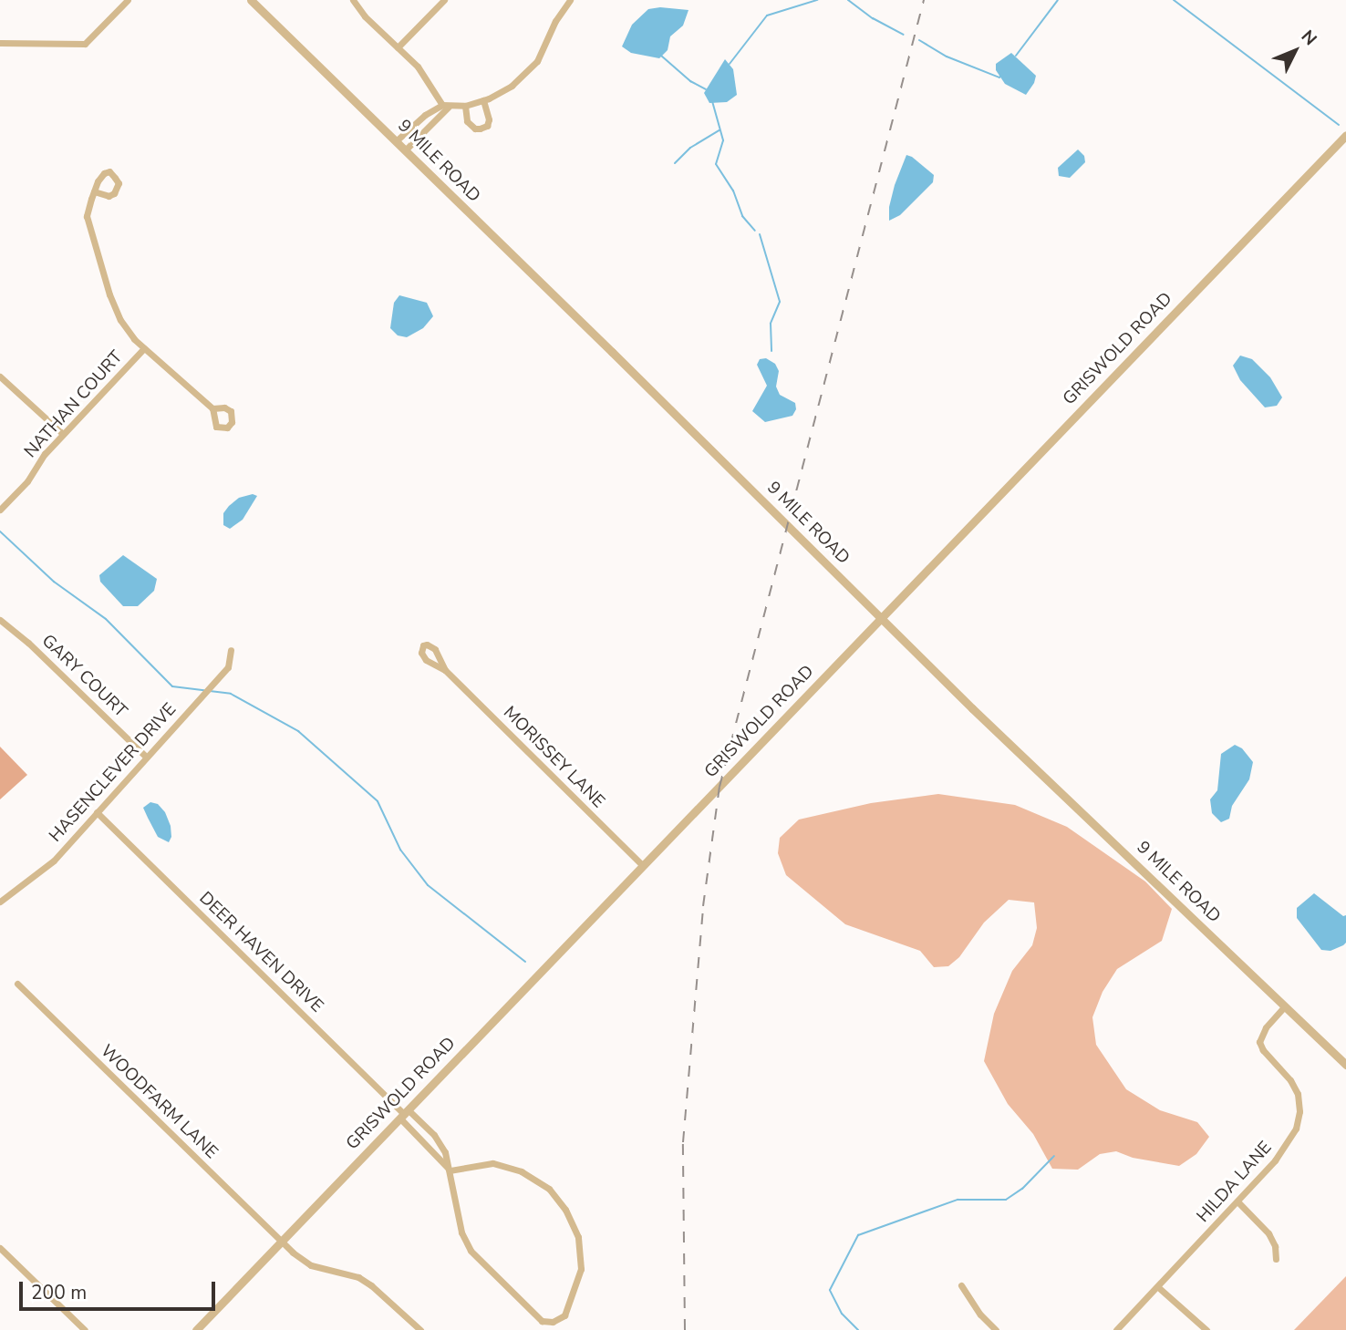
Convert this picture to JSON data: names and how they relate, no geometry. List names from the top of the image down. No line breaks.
{"streets":{"street":["9 MILE ROAD","GRISWOLD ROAD","NATHAN COURT","GARY COURT","MORISSEY LANE","HASENCLEVER DRIVE","DEER HAVEN DRIVE","WOODFARM LANE","HILDA LANE"]},"crossings":[["9 MILE ROAD","GRISWOLD ROAD"],["9 MILE ROAD","HILDA LANE"],["GRISWOLD ROAD","MORISSEY LANE"],["GRISWOLD ROAD","DEER HAVEN DRIVE"],["GRISWOLD ROAD","WOODFARM LANE"],["GARY COURT","HASENCLEVER DRIVE"],["HASENCLEVER DRIVE","DEER HAVEN DRIVE"]],"scale_bar":"200 m","north":"top right"}
